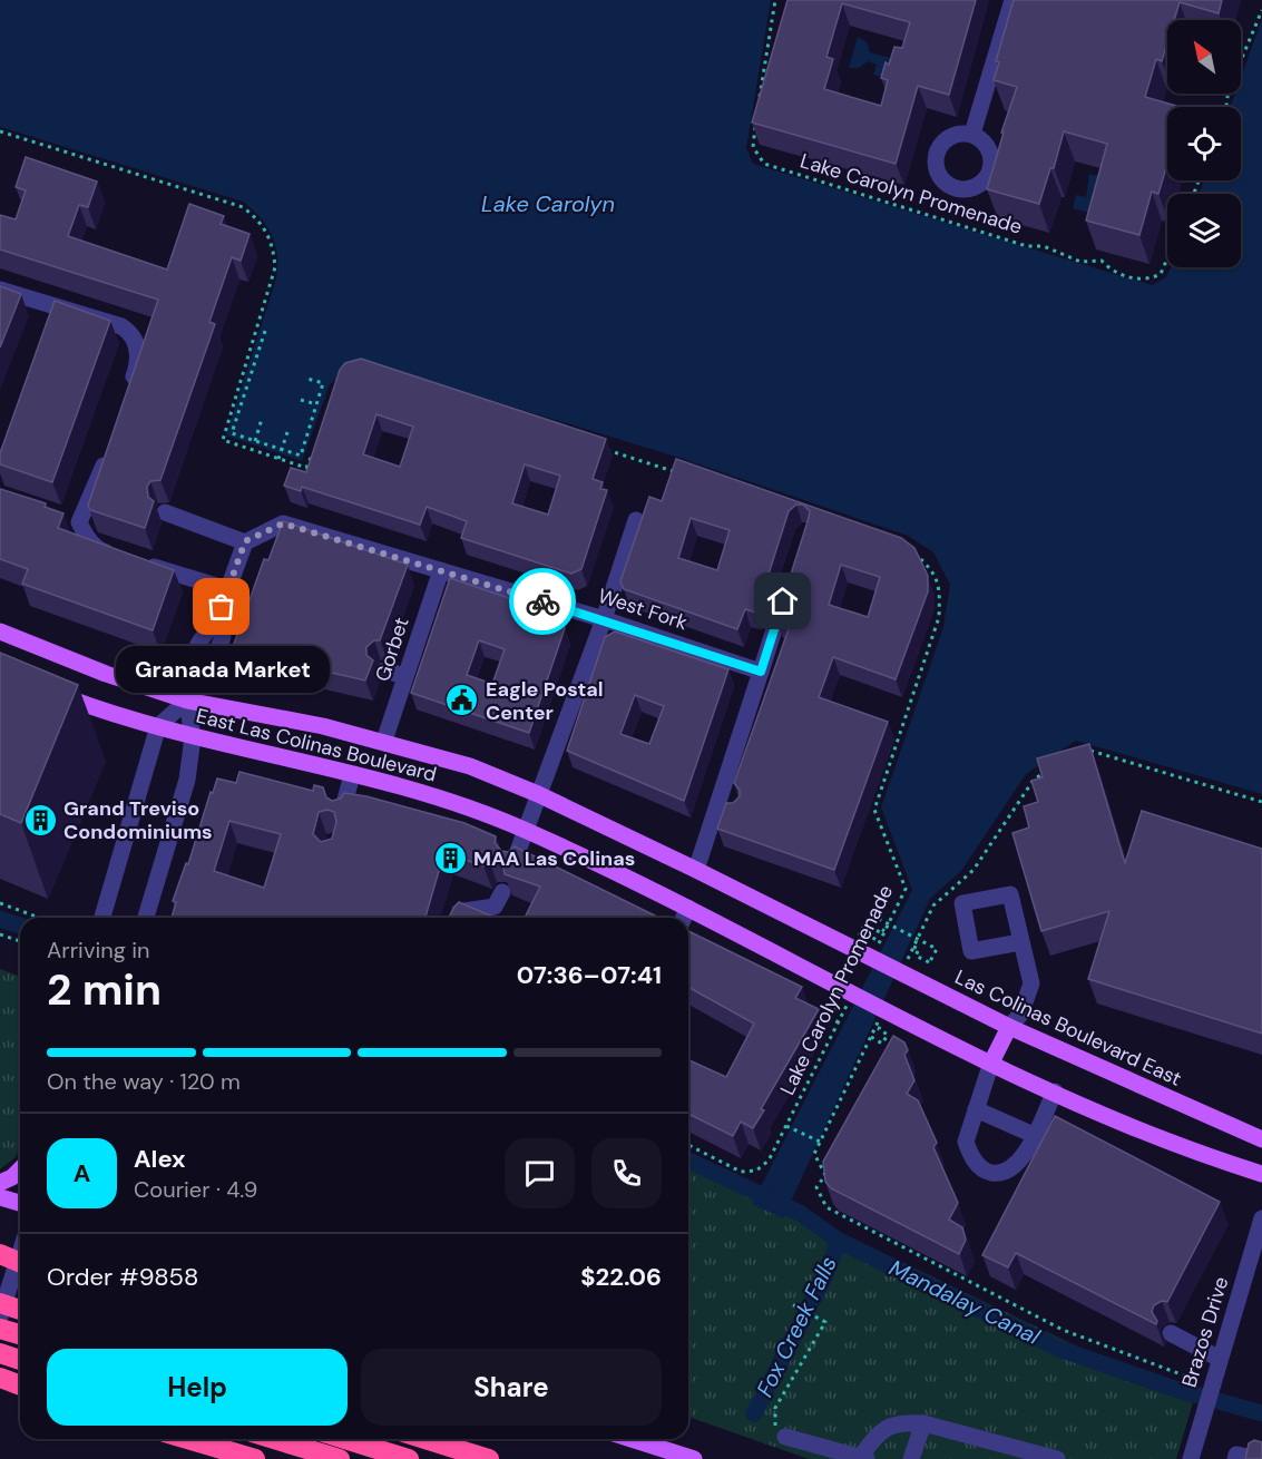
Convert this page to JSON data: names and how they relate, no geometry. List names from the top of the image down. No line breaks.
{"streets":{"main road":["East Las Colinas Boulevard","Las Colinas Boulevard East"],"street":["West Fork","Gorbet","Brazos Drive"],"path":["Lake Carolyn Promenade"]},"crossings":[["Lake Carolyn Promenade","East Las Colinas Boulevard"],["Lake Carolyn Promenade","Las Colinas Boulevard East"],["West Fork","Gorbet"],["Gorbet","East Las Colinas Boulevard"],["East Las Colinas Boulevard","Las Colinas Boulevard East"]],"water":["Lake Carolyn","Mandalay Canal","Fox Creek Falls"],"places":{"other":["Granada Market"],"public building":["Eagle Postal Center"],"building":["Grand Treviso Condominiums","MAA Las Colinas"]},"north":"top left","page":{"bubble":"Granada Market","heading":["2 min","Arriving in","07:36–07:41"],"panel":["Alex","Courier · 4.9","Order #9858","$22.06"],"bar":"On the way · 120 m","round":"A","buttons":["Help","Share"]}}
